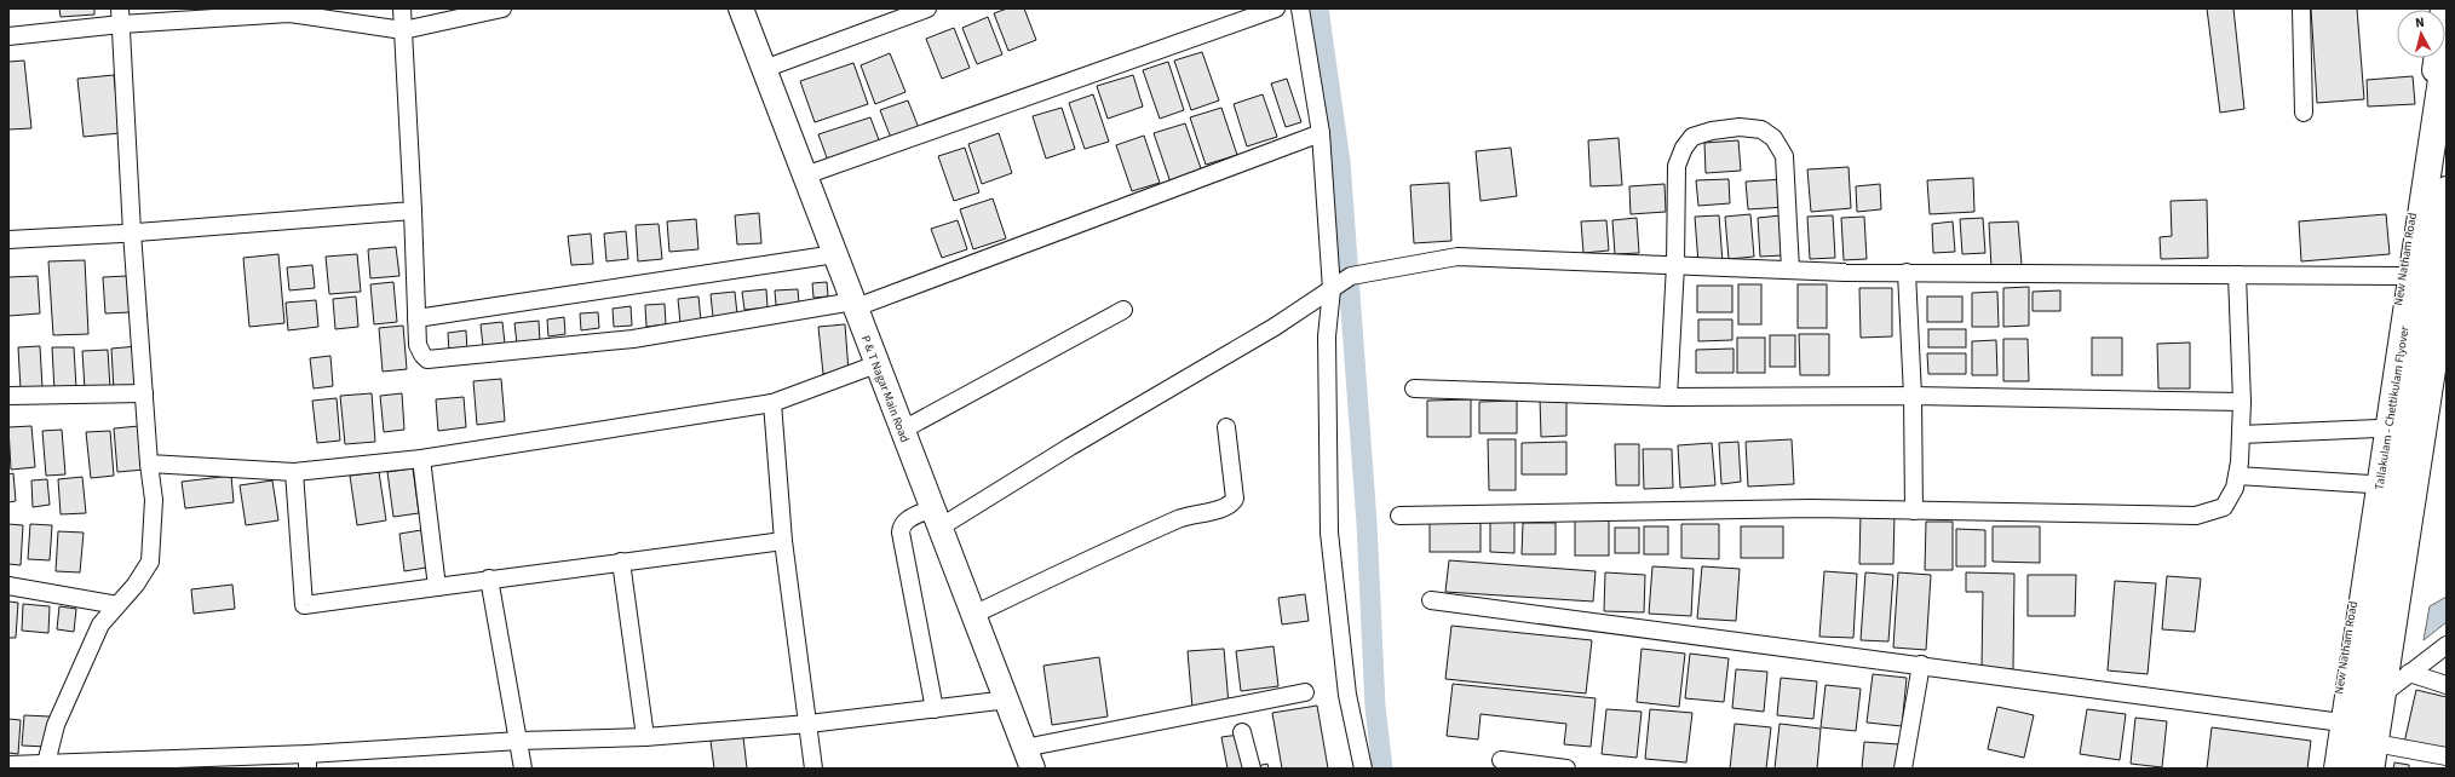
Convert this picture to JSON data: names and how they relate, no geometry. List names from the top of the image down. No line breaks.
{"streets":{"highway":["Tallakulam - Chettikulam Flyover"],"main road":["New Natham Road","P & T Nagar Main Road"]},"north":"top"}
